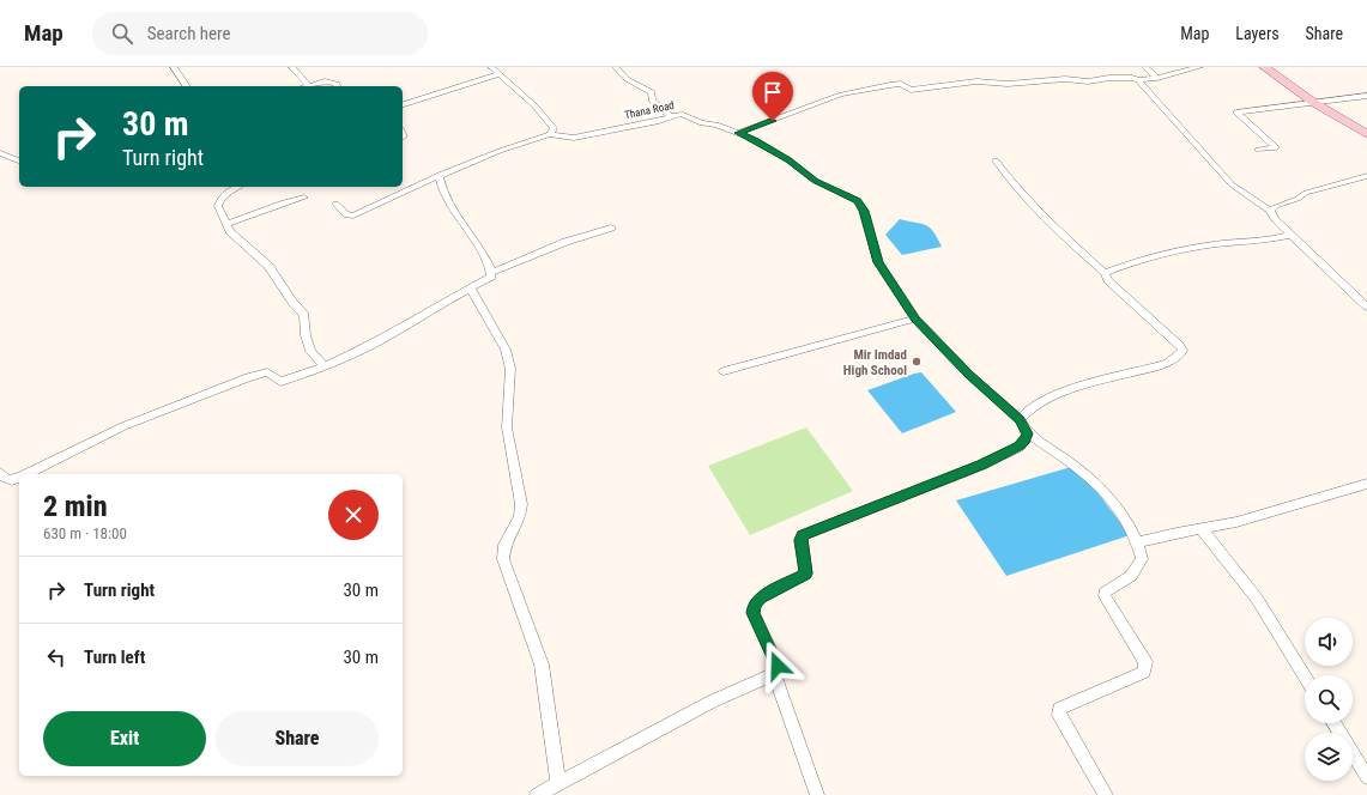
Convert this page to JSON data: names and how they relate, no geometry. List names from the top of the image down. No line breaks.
{"streets":{"street":["Thana Road"]},"places":["Mir Imdad High School"],"page":{"header":"Map","search":"Search here","nav":["Map","Layers","Share"],"turn":["30 m","Turn right"],"heading":["2 min","630 m · 18:00"],"list":[{"name":"Turn right","value":"30 m"},{"name":"Turn left","value":"30 m"}],"buttons":["Exit","Share"]}}
